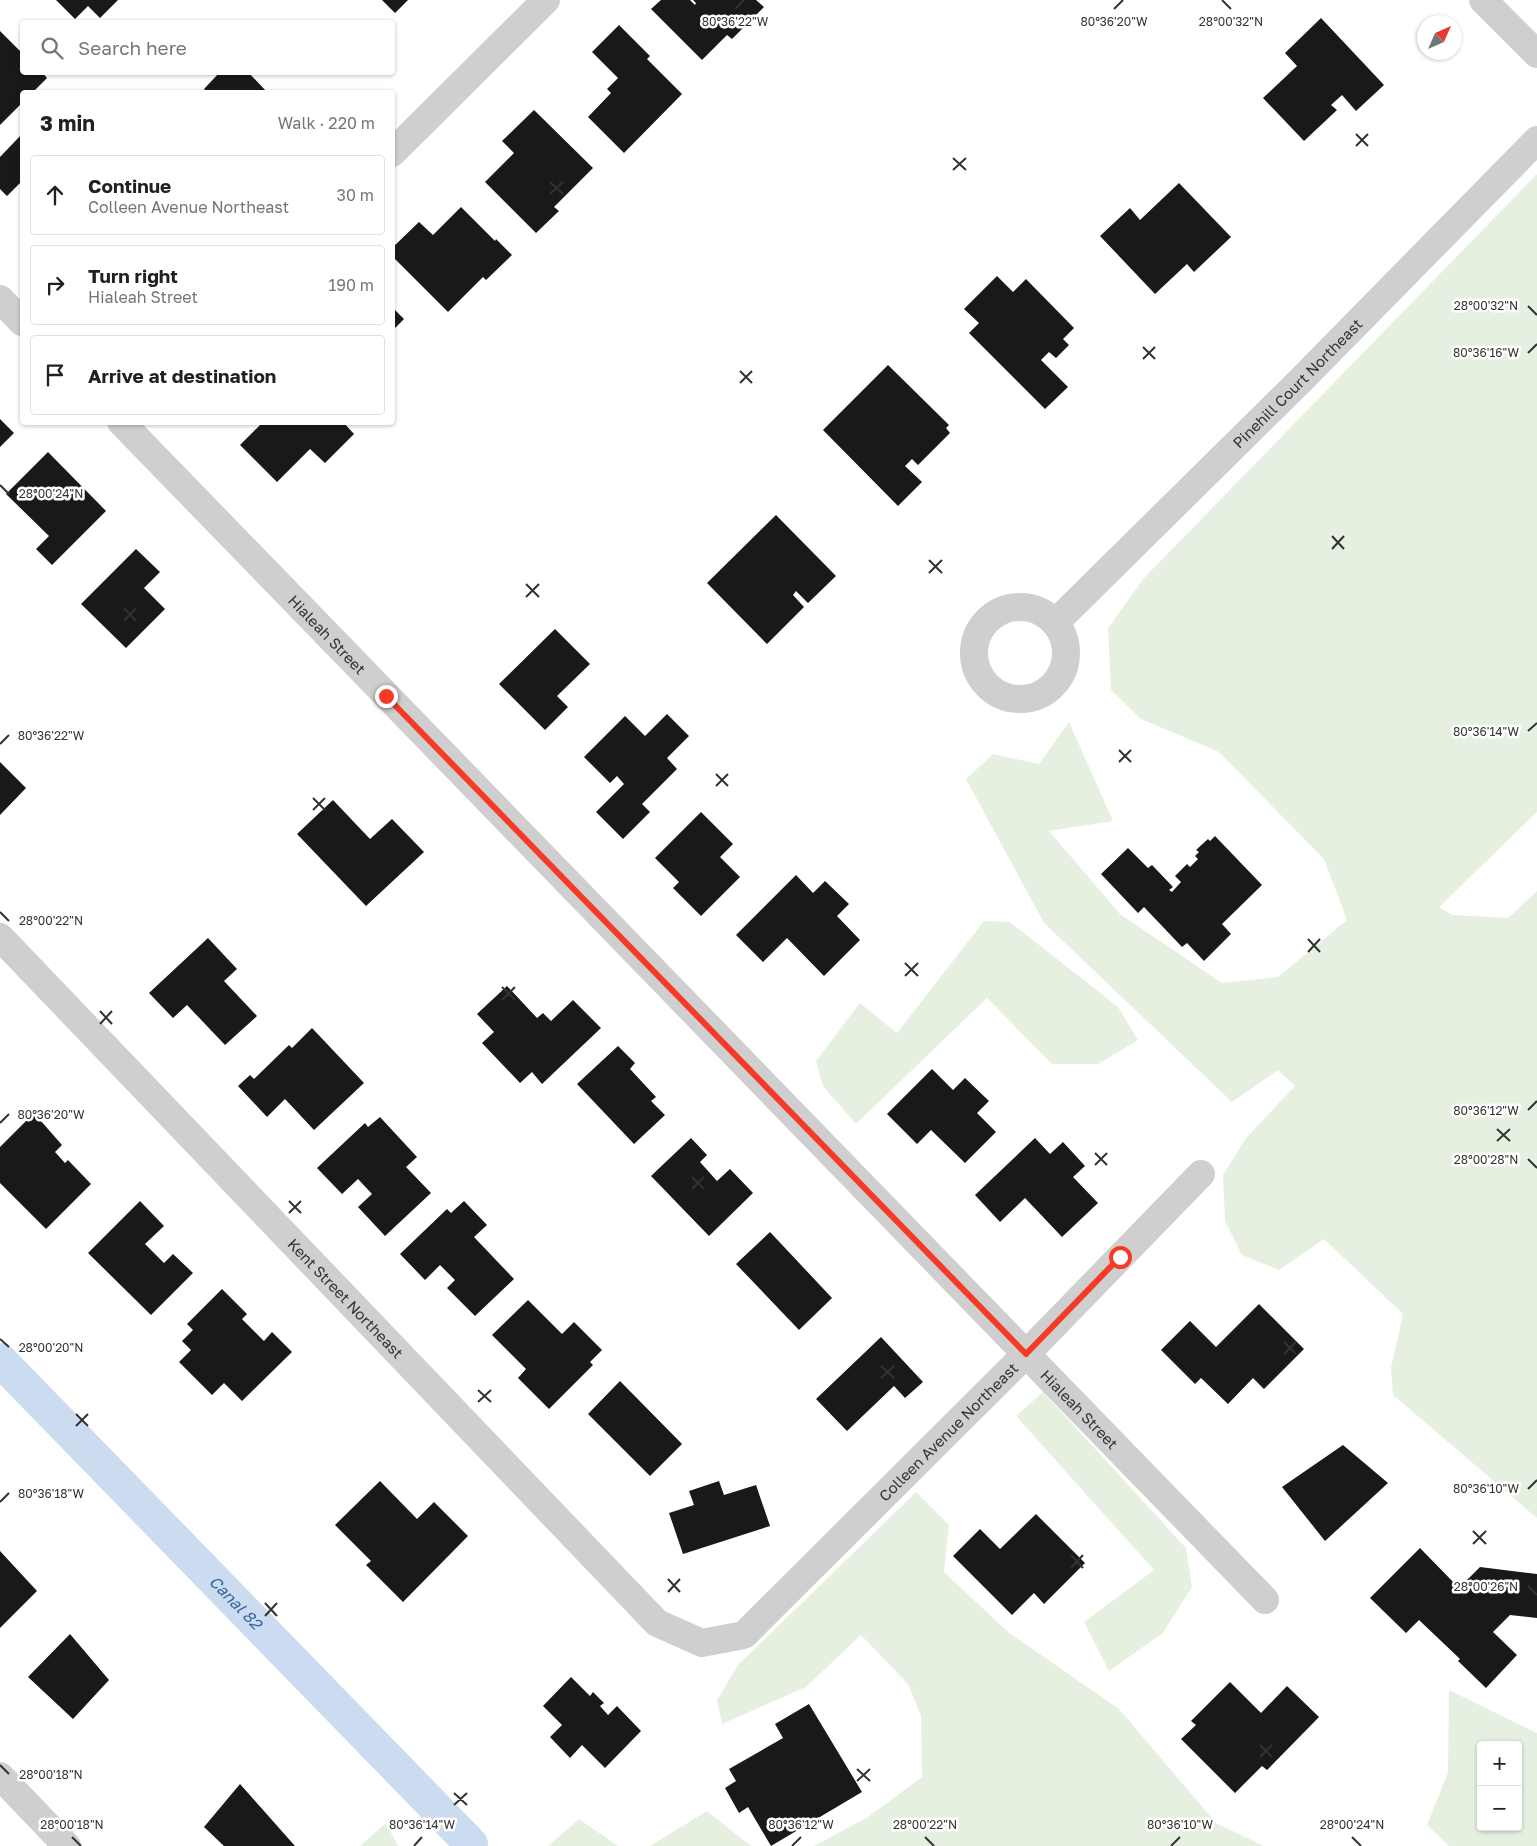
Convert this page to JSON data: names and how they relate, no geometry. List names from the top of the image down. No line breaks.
{"streets":{"street":["Pinehill Court Northeast","Hialeah Street","Kent Street Northeast","Colleen Avenue Northeast"]},"crossings":[["Hialeah Street","Colleen Avenue Northeast"],["Kent Street Northeast","Colleen Avenue Northeast"]],"water":["Canal 82"],"north":"top right","page":{"search":"Search here","heading":["3 min","Walk · 220 m"],"list":[["Continue","Colleen Avenue Northeast","30 m"],["Turn right","Hialeah Street","190 m"],"Arrive at destination"],"map_buttons":["+","−"]},"coordinates":["80°36'22\"W","80°36'20\"W","28°00'32\"N","80°36'16\"W","28°00'24\"N","80°36'14\"W","28°00'22\"N","80°36'12\"W","28°00'28\"N","28°00'20\"N","80°36'10\"W","80°36'18\"W","28°00'26\"N","28°00'18\"N"]}
